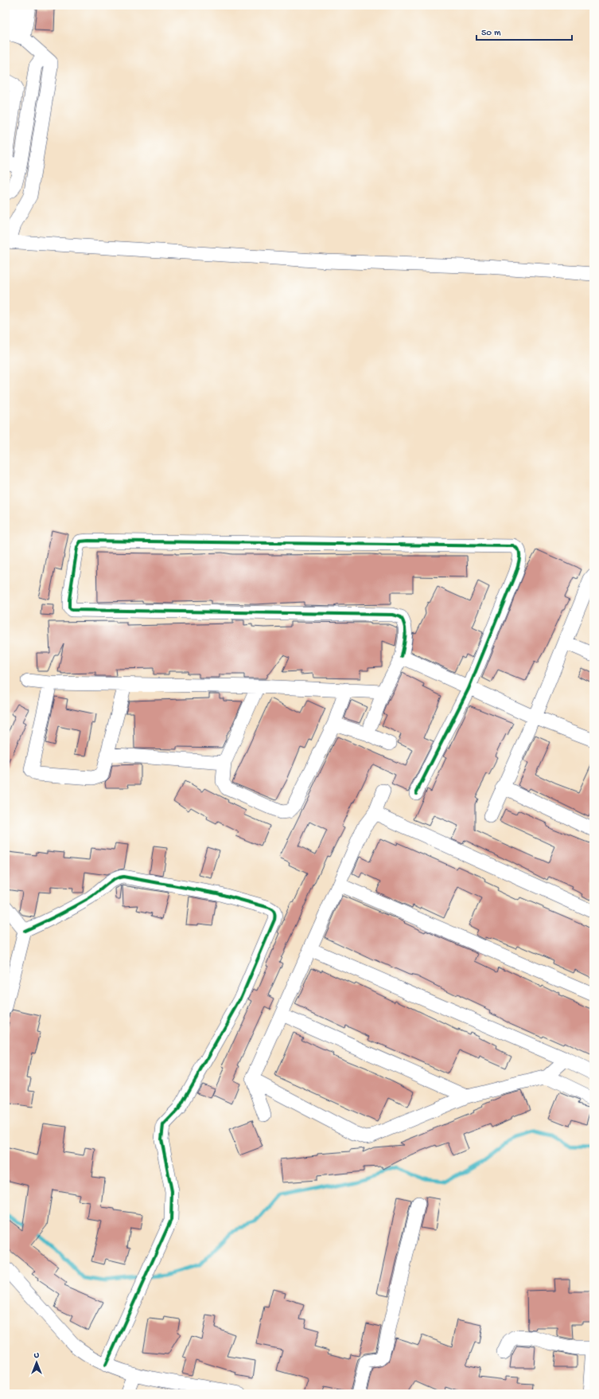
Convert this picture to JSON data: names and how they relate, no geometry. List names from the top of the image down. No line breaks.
{"scale_bar":"50 m","north":"top"}
